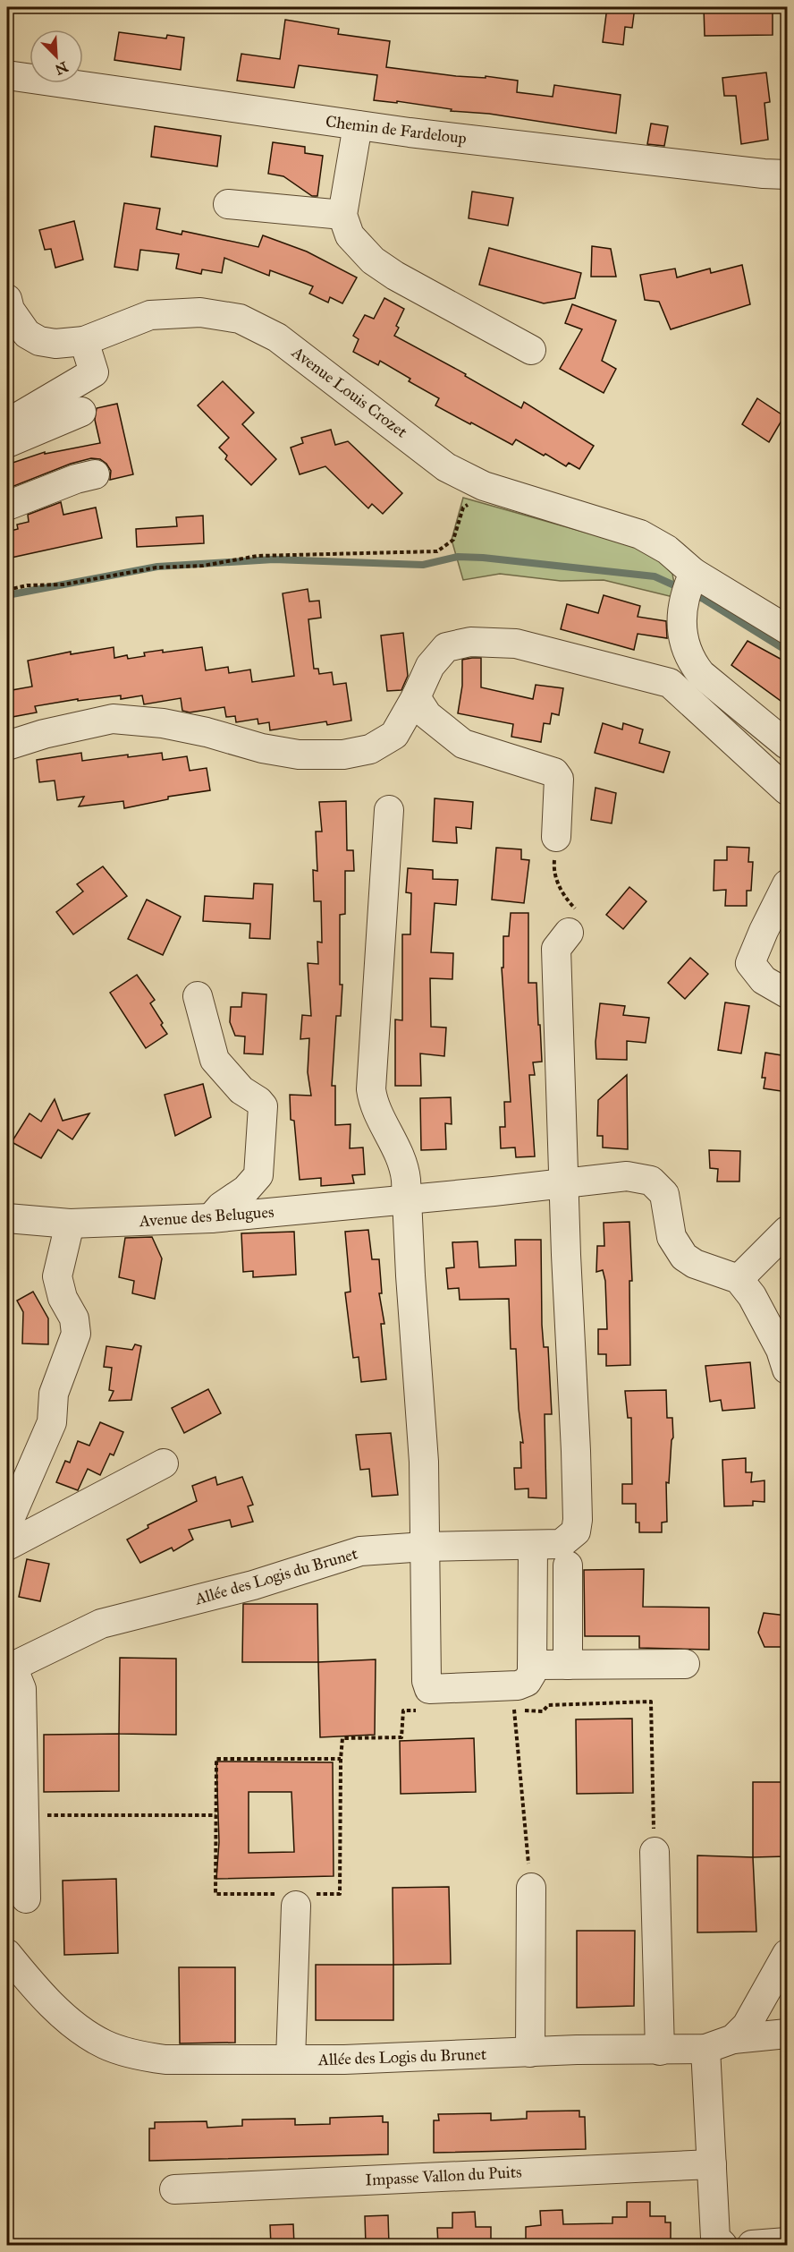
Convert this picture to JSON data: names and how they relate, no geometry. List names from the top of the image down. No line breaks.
{"streets":{"street":["Chemin de Fardeloup","Avenue Louis Crozet","Avenue des Belugues","Allée des Logis du Brunet","Impasse Vallon du Puits"]},"north":"bottom right"}
